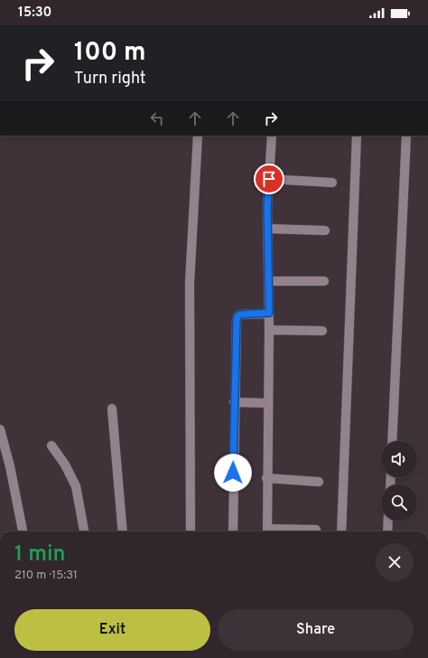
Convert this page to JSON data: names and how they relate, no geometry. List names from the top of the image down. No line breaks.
{"page":{"status":"15:30","turn":["100 m","Turn right"],"heading":["1 min","210 m · 15:31"],"buttons":["Exit","Share"]}}
